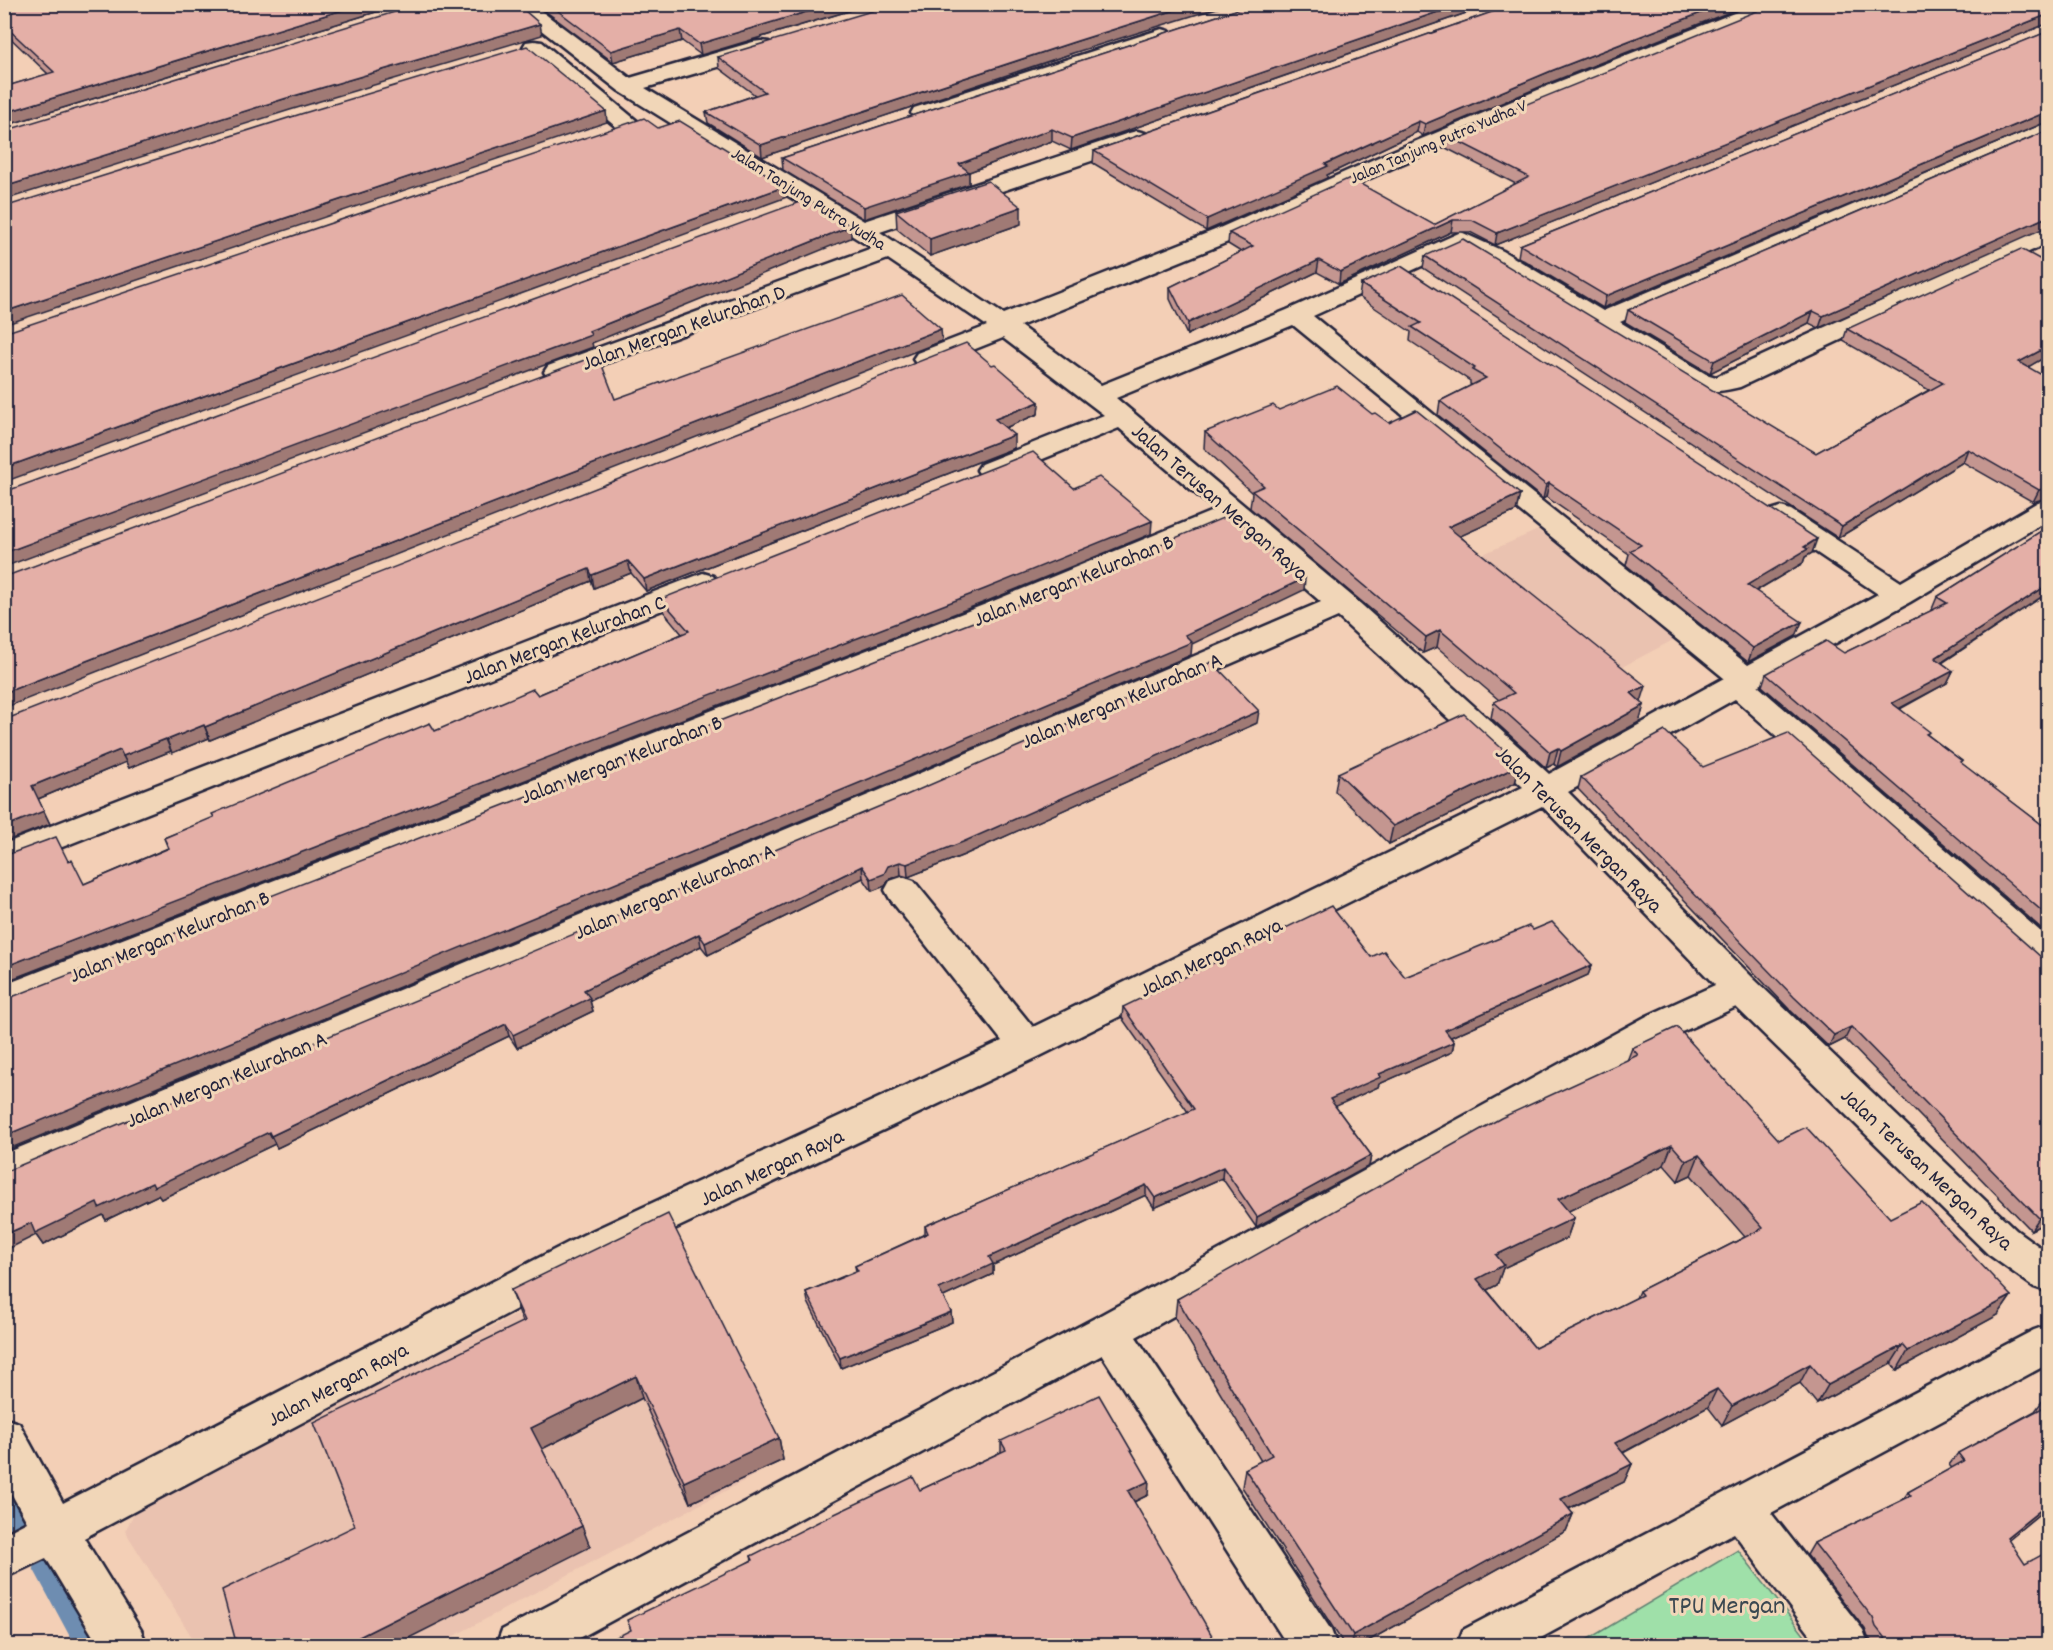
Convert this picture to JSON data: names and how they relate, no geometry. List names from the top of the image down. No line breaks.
{"streets":{"street":["Jalan Tanjung Putra Yudha V","Jalan Tanjung Putra Yudha","Jalan Mergan Kelurahan D","Jalan Terusan Mergan Raya","Jalan Mergan Kelurahan B","Jalan Mergan Kelurahan C","Jalan Mergan Kelurahan A","Jalan Mergan Raya"]},"crossings":[["Jalan Tanjung Putra Yudha V","Jalan Tanjung Putra Yudha"],["Jalan Tanjung Putra Yudha","Jalan Mergan Kelurahan D"],["Jalan Tanjung Putra Yudha","Jalan Terusan Mergan Raya"],["Jalan Terusan Mergan Raya","Jalan Mergan Kelurahan B"],["Jalan Terusan Mergan Raya","Jalan Mergan Kelurahan A"],["Jalan Terusan Mergan Raya","Jalan Mergan Raya"]],"parks":["TPU Mergan"]}
